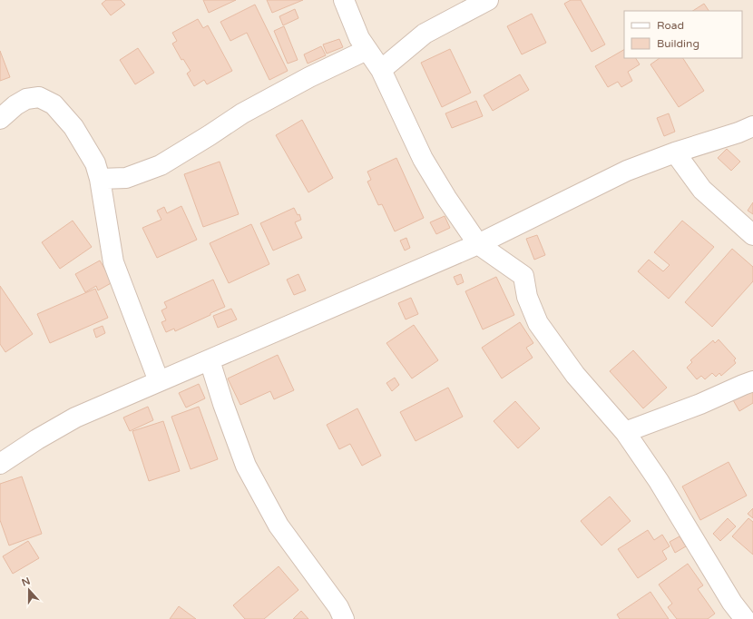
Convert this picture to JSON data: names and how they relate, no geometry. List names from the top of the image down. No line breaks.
{"legend":["Road","Building"],"north":"top"}
